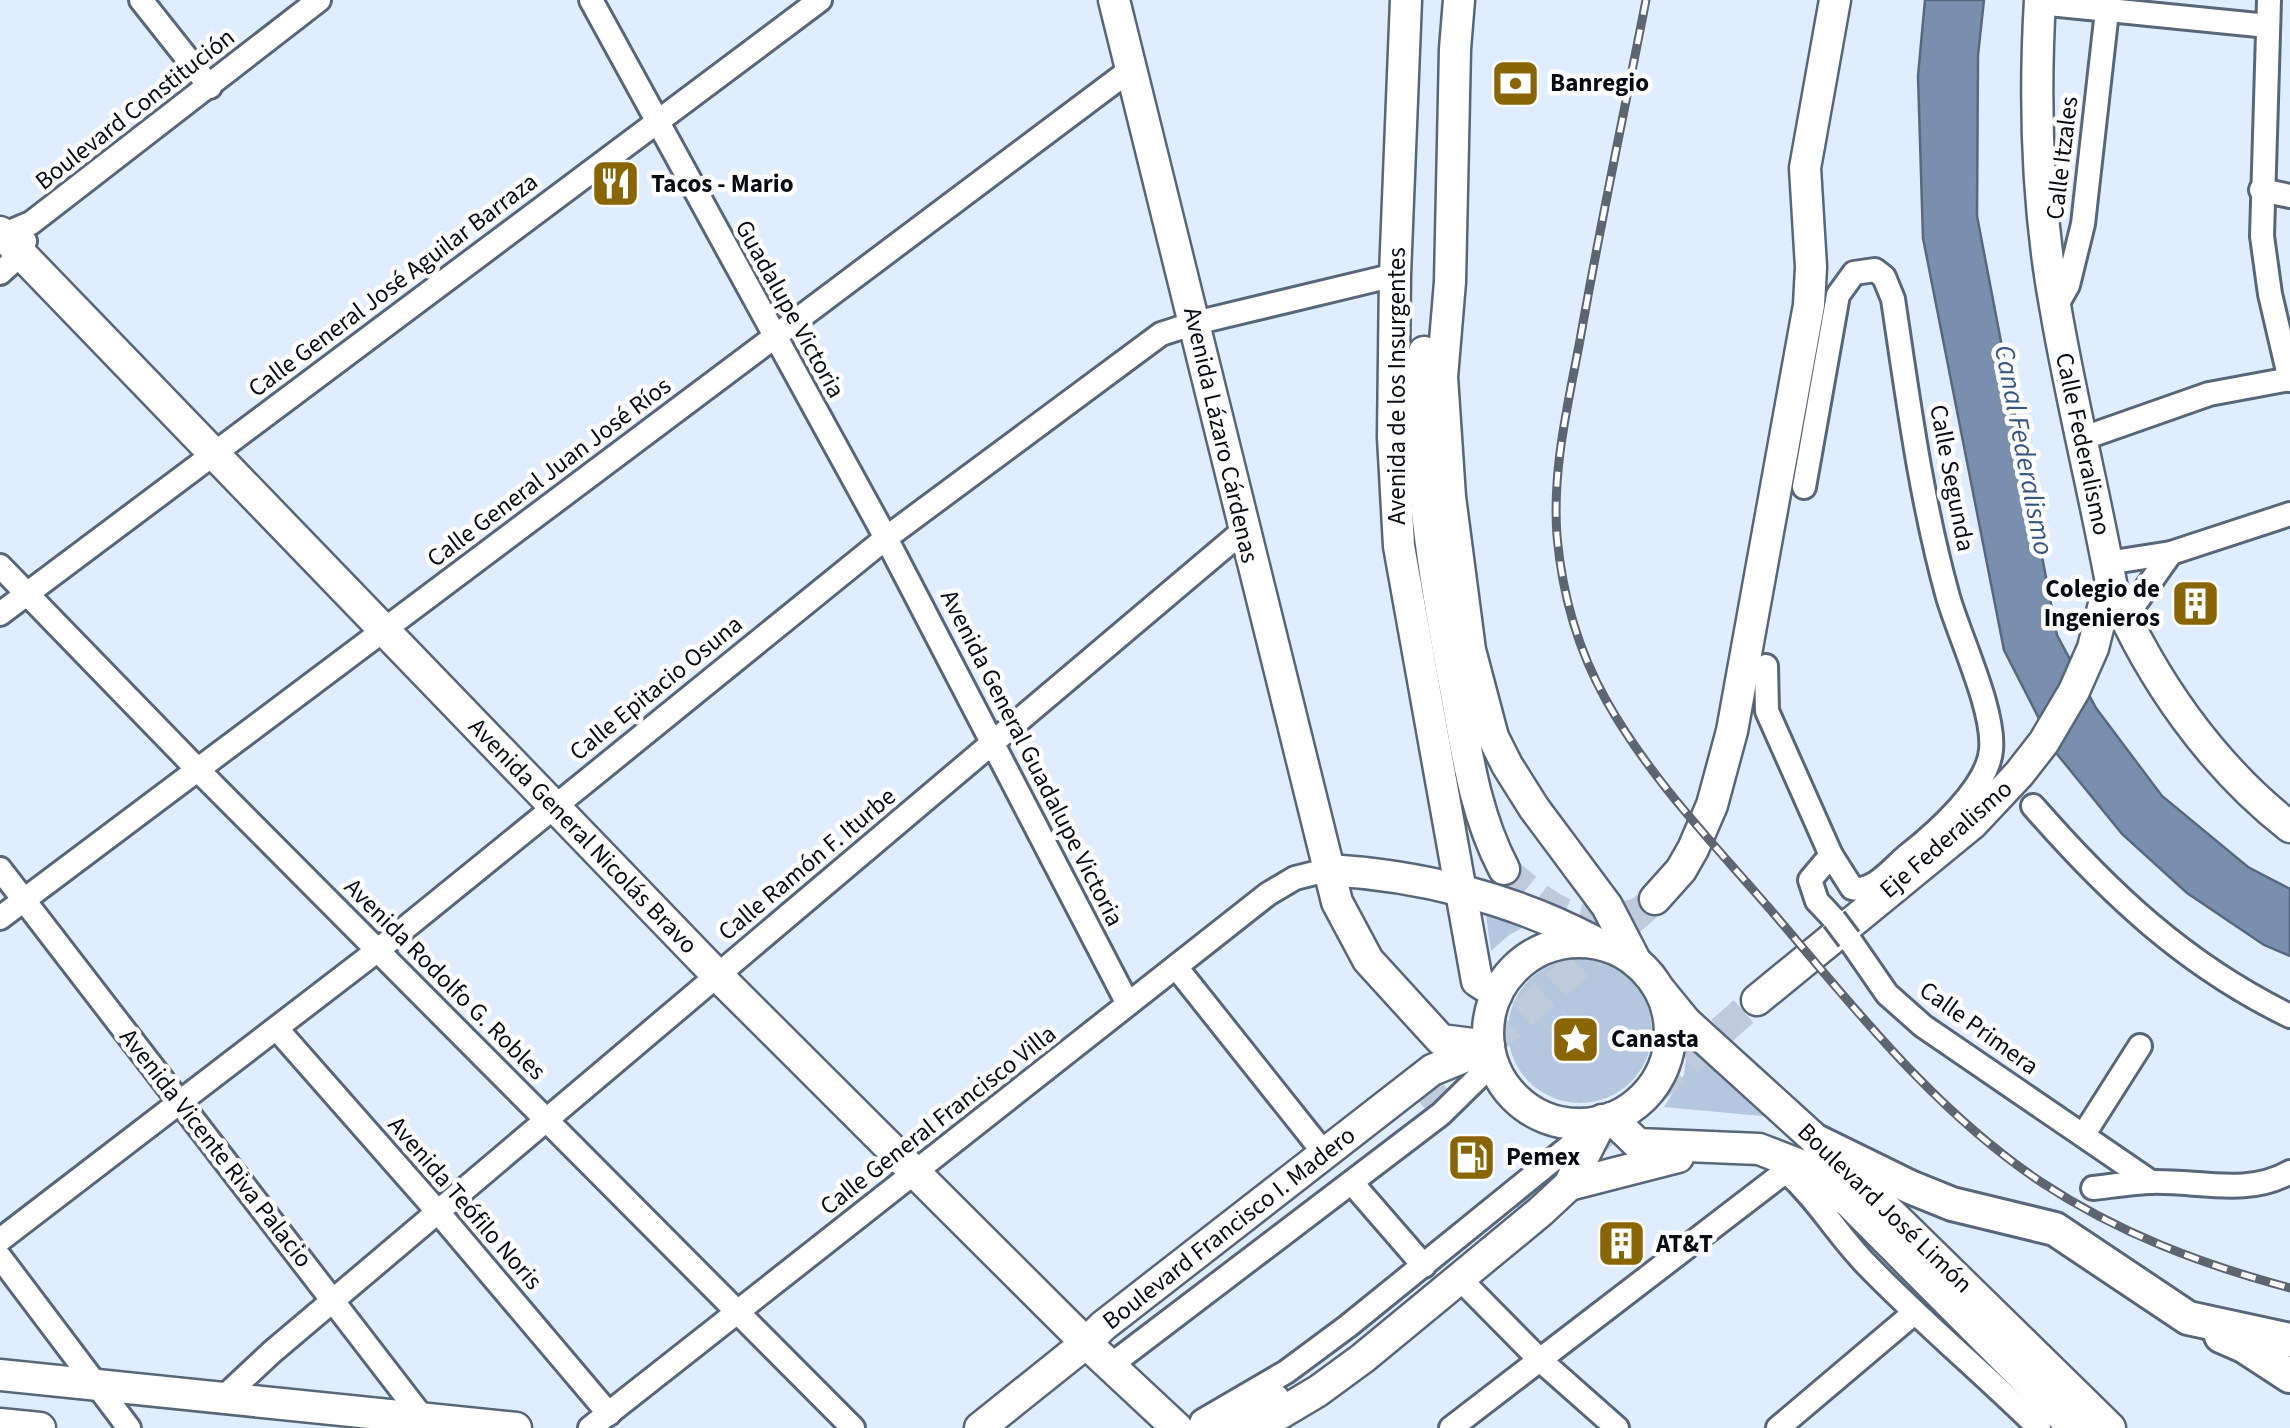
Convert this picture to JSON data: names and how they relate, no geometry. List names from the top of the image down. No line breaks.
{"streets":{"main road":["Avenida de los Insurgentes","Avenida Lázaro Cárdenas","Calle Federalismo","Avenida General Nicolás Bravo","Eje Federalismo","Boulevard José Limón","Boulevard Francisco I. Madero"],"street":["Boulevard Constitución","Calle Itzales","Calle General José Aguilar Barraza","Guadalupe Victoria","Calle General Juan José Ríos","Calle Segunda","Calle Epitacio Osuna","Avenida General Guadalupe Victoria","Calle Ramón F. Iturbe","Avenida Rodolfo G. Robles","Calle Primera","Calle General Francisco Villa","Avenida Vicente Riva Palacio","Avenida Teófilo Noris"]},"crossings":[["Boulevard Constitución","Avenida General Nicolás Bravo"],["Calle Itzales","Calle Federalismo"],["Calle General José Aguilar Barraza","Guadalupe Victoria"],["Calle General José Aguilar Barraza","Avenida General Nicolás Bravo"],["Calle General José Aguilar Barraza","Avenida Rodolfo G. Robles"],["Guadalupe Victoria","Calle General Juan José Ríos"],["Guadalupe Victoria","Calle Epitacio Osuna"],["Guadalupe Victoria","Avenida General Guadalupe Victoria"],["Avenida de los Insurgentes","Avenida Lázaro Cárdenas"],["Avenida de los Insurgentes","Calle Epitacio Osuna"],["Avenida de los Insurgentes","Boulevard José Limón"],["Avenida de los Insurgentes","Boulevard Francisco I. Madero"],["Avenida Lázaro Cárdenas","Calle General Juan José Ríos"],["Avenida Lázaro Cárdenas","Calle Epitacio Osuna"],["Avenida Lázaro Cárdenas","Calle Ramón F. Iturbe"],["Avenida Lázaro Cárdenas","Calle General Francisco Villa"],["Avenida Lázaro Cárdenas","Boulevard José Limón"],["Avenida Lázaro Cárdenas","Boulevard Francisco I. Madero"],["Calle Federalismo","Eje Federalismo"],["Calle General Juan José Ríos","Avenida General Nicolás Bravo"],["Calle General Juan José Ríos","Avenida Rodolfo G. Robles"],["Calle General Juan José Ríos","Avenida Vicente Riva Palacio"],["Calle Segunda","Calle Primera"],["Calle Epitacio Osuna","Avenida General Guadalupe Victoria"],["Calle Epitacio Osuna","Avenida General Nicolás Bravo"],["Calle Epitacio Osuna","Avenida Rodolfo G. Robles"],["Calle Epitacio Osuna","Avenida Vicente Riva Palacio"],["Calle Epitacio Osuna","Avenida Teófilo Noris"],["Avenida General Guadalupe Victoria","Calle Ramón F. Iturbe"],["Avenida General Guadalupe Victoria","Calle General Francisco Villa"],["Avenida General Nicolás Bravo","Calle Ramón F. Iturbe"],["Avenida General Nicolás Bravo","Calle General Francisco Villa"],["Avenida General Nicolás Bravo","Boulevard Francisco I. Madero"],["Calle Ramón F. Iturbe","Avenida Rodolfo G. Robles"],["Calle Ramón F. Iturbe","Avenida Vicente Riva Palacio"],["Calle Ramón F. Iturbe","Avenida Teófilo Noris"],["Avenida Rodolfo G. Robles","Calle General Francisco Villa"],["Calle General Francisco Villa","Avenida Teófilo Noris"],["Boulevard José Limón","Boulevard Francisco I. Madero"]],"water":["Canal Federalismo"],"places":{"bank":["Banregio"],"restaurant":["Tacos - Mario"],"building":["Colegio de Ingenieros","AT&T"],"place":["Canasta"],"fuel station":["Pemex"]}}
